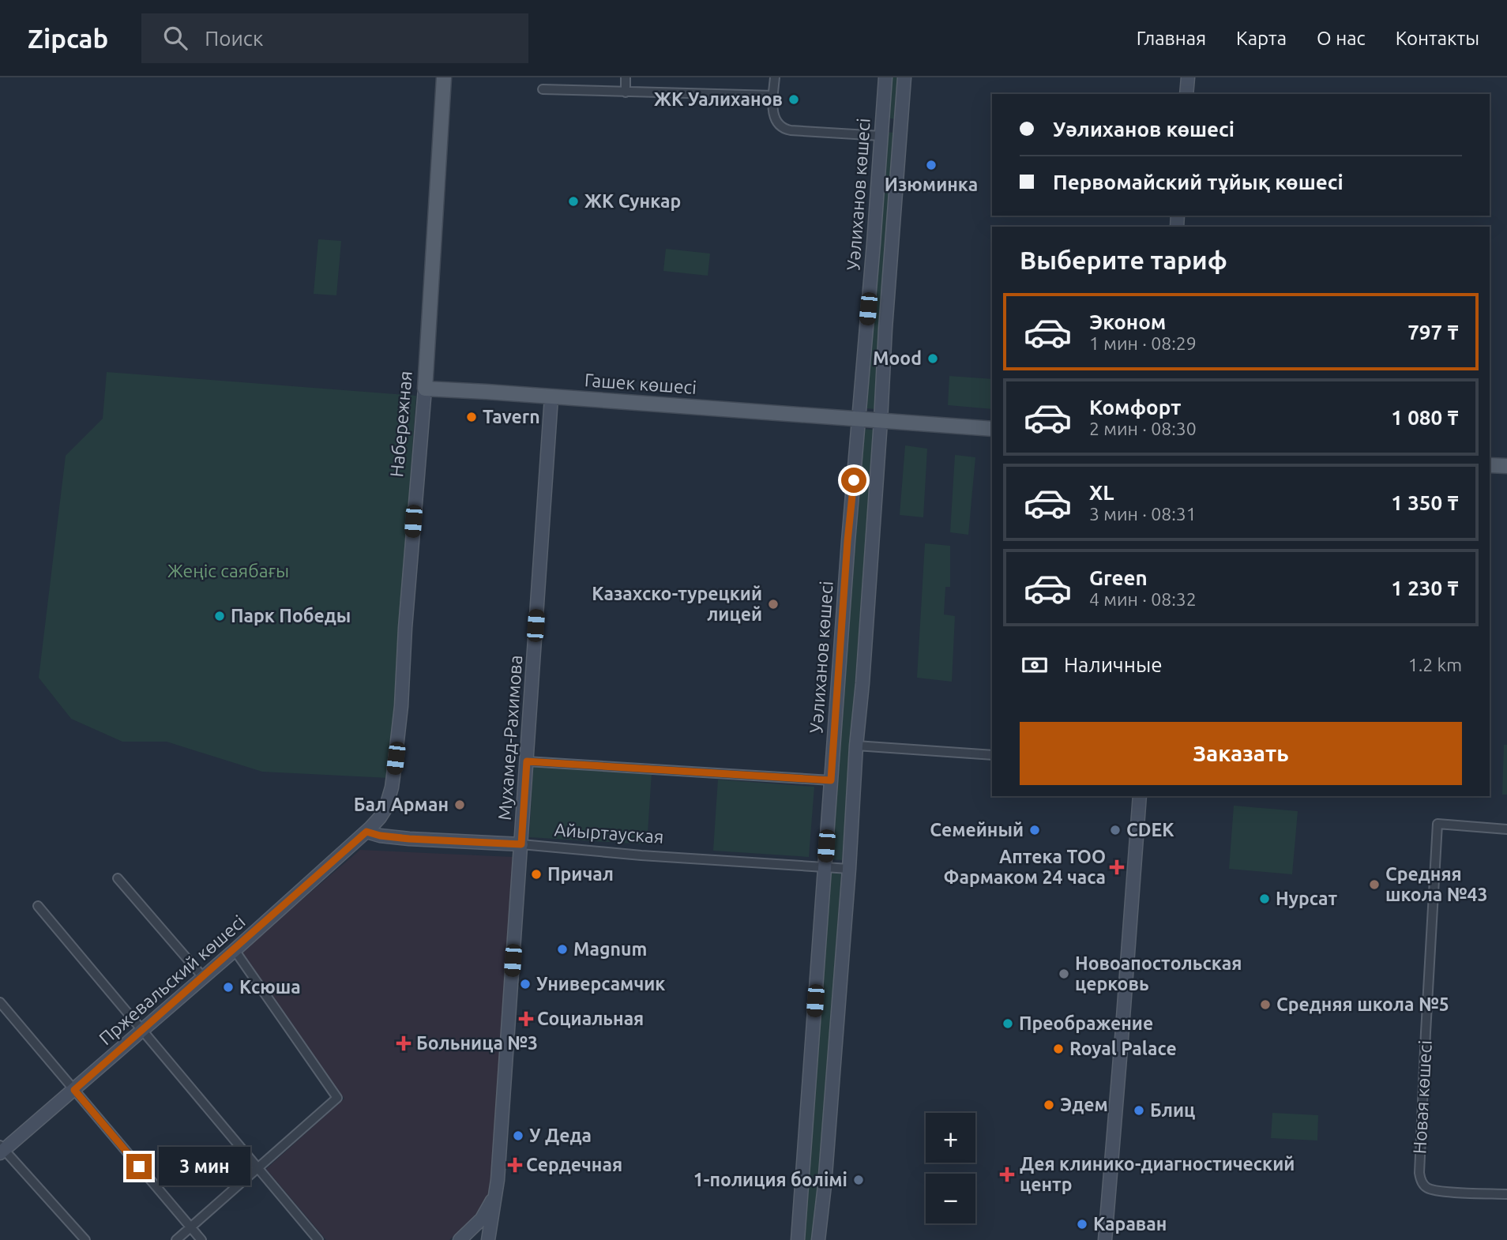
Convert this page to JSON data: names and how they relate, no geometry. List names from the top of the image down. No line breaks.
{"streets":{"main road":["Уәлиханов көшесі","Гашек көшесі","Набережная","Мухамед-Рахимова","Айыртауская","Пржевальский көшесі"],"street":["Новая көшесі"]},"crossings":[["Уәлиханов көшесі","Гашек көшесі"],["Уәлиханов көшесі","Айыртауская"],["Гашек көшесі","Набережная"],["Гашек көшесі","Мухамед-Рахимова"],["Набережная","Айыртауская"],["Набережная","Пржевальский көшесі"],["Мухамед-Рахимова","Айыртауская"],["Айыртауская","Пржевальский көшесі"]],"parks":["Жеңіс саябағы"],"places":{"other":["ЖК Уалиханов","Изюминка","ЖК Сункар","Mood","Tavern","Казахско-турецкий лицей","Парк Победы","Бал Арман","Семейный","CDEK","Причал","Средняя школа №43","Нурсат","Magnum","Новоапостольская церковь","Универсамчик","Ксюша","Средняя школа №5","Преображение","Royal Palace","Эдем","Блиц","У Деда","1-полиция болiмi","Караван"],"health":["Аптека ТОО Фармаком 24 часа","Социальная","Больница №3","Сердечная","Дея клинико-диагностический центр"]},"page":{"header":"Zipcab","search":"Поиск","nav":["Главная","Карта","О нас","Контакты"],"banner":["Уәлиханов көшесі","Первомайский тұйық көшесі"],"heading":"Выберите тариф","list":[{"name":"Эконом","note":"1 мин · 08:29","value":"797 ₸"},{"name":"Комфорт","note":"2 мин · 08:30","value":"1 080 ₸"},{"name":"XL","note":"3 мин · 08:31","value":"1 350 ₸"},{"name":"Green","note":"4 мин · 08:32","value":"1 230 ₸"}],"pay":["Наличные","1.2 km"],"buttons":"Заказать","map_buttons":["+","−"],"bubble":"3 мин"}}
